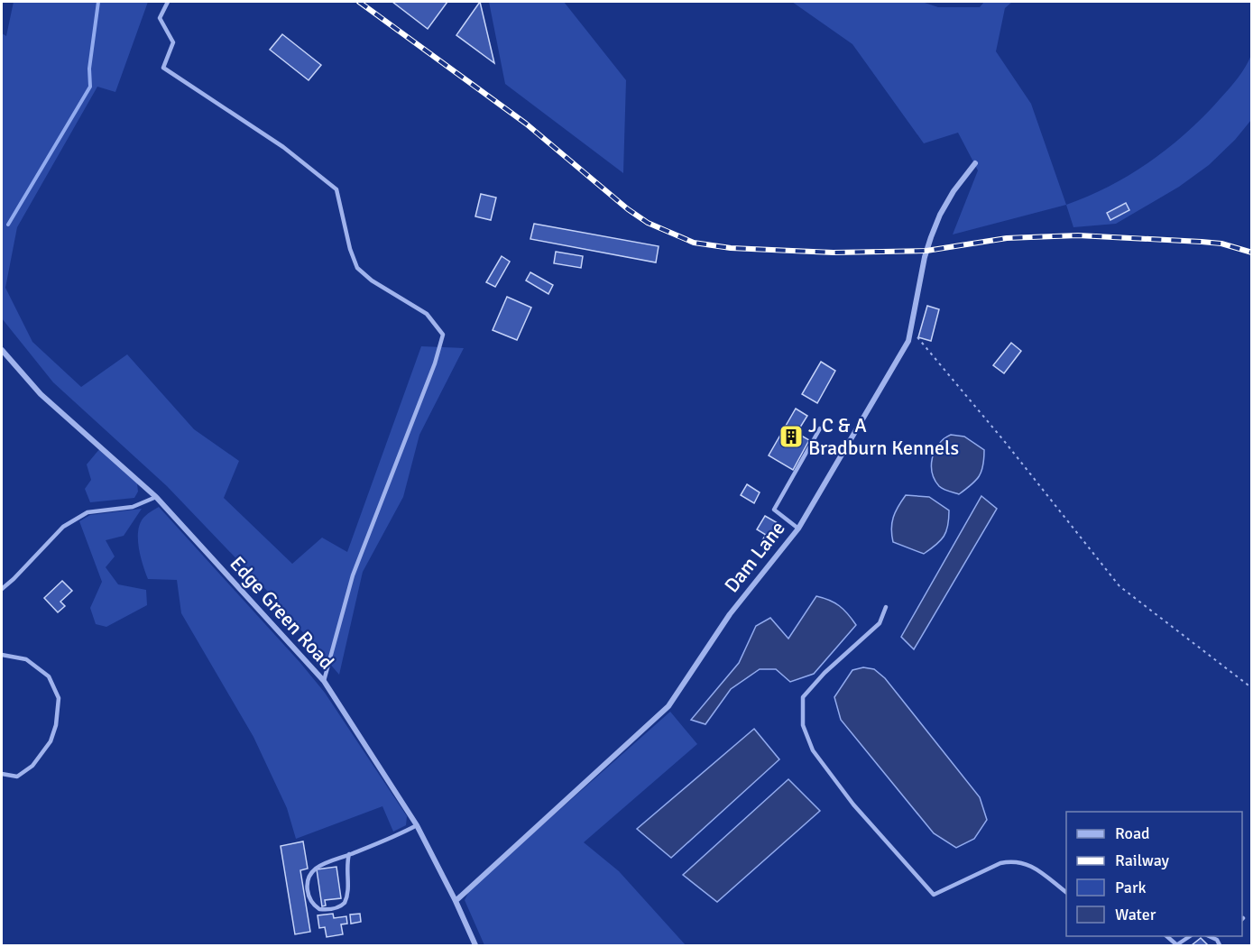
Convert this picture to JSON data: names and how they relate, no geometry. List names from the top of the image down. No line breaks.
{"streets":{"street":["Dam Lane","Edge Green Road"]},"crossings":[["Dam Lane","Edge Green Road"]],"places":{"building":["J C & A Bradburn Kennels"]},"legend":["Road","Railway","Park","Water"]}
